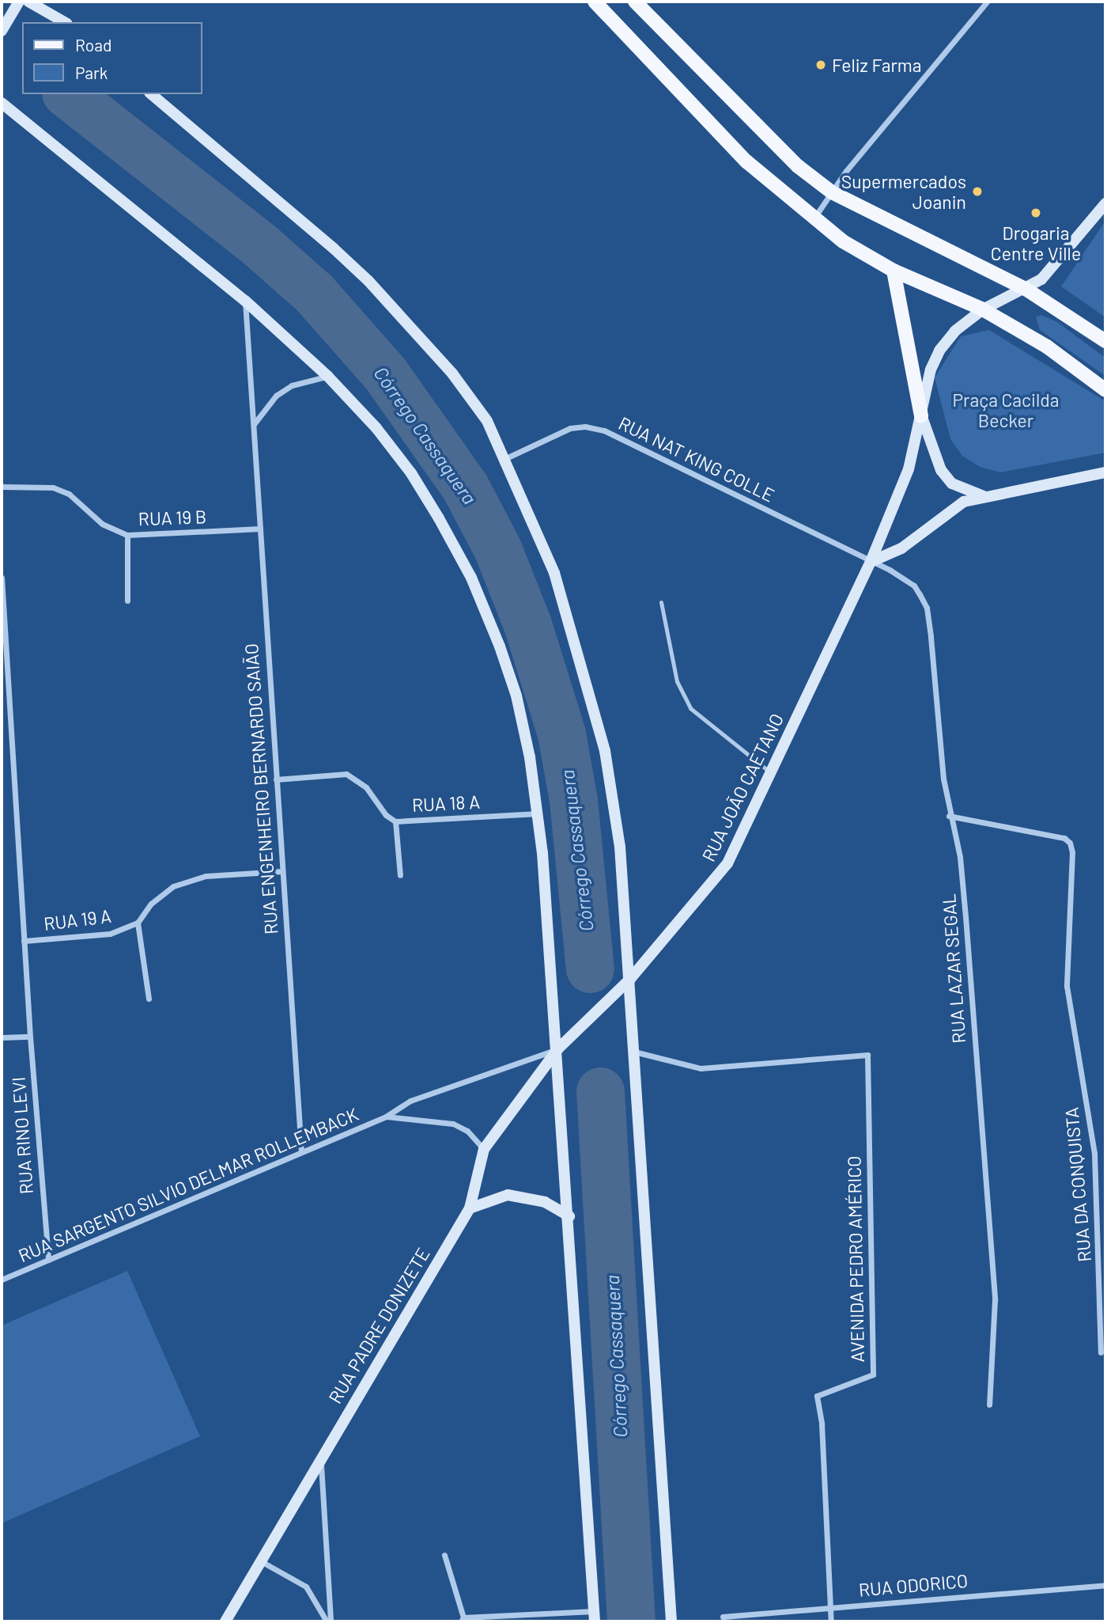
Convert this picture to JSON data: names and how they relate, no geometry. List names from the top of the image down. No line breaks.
{"streets":{"street":["RUA NAT KING COLLE","RUA 19 B","RUA JOÃO CAETANO","RUA ENGENHEIRO BERNARDO SAIÃO","RUA 18 A","RUA 19 A","RUA LAZAR SEGAL","RUA RINO LEVI","RUA SARGENTO SILVIO DELMAR ROLLEMBACK","RUA DA CONQUISTA","AVENIDA PEDRO AMÉRICO","RUA PADRE DONIZETE","RUA ODORICO"]},"crossings":[["RUA NAT KING COLLE","RUA JOÃO CAETANO"],["RUA NAT KING COLLE","RUA LAZAR SEGAL"],["RUA 19 B","RUA ENGENHEIRO BERNARDO SAIÃO"],["RUA JOÃO CAETANO","RUA LAZAR SEGAL"],["RUA JOÃO CAETANO","RUA SARGENTO SILVIO DELMAR ROLLEMBACK"],["RUA JOÃO CAETANO","RUA PADRE DONIZETE"],["RUA ENGENHEIRO BERNARDO SAIÃO","RUA 18 A"],["RUA ENGENHEIRO BERNARDO SAIÃO","RUA 19 A"],["RUA ENGENHEIRO BERNARDO SAIÃO","RUA SARGENTO SILVIO DELMAR ROLLEMBACK"],["RUA 19 A","RUA RINO LEVI"],["RUA LAZAR SEGAL","RUA DA CONQUISTA"],["RUA RINO LEVI","RUA SARGENTO SILVIO DELMAR ROLLEMBACK"],["RUA SARGENTO SILVIO DELMAR ROLLEMBACK","RUA PADRE DONIZETE"],["AVENIDA PEDRO AMÉRICO","RUA ODORICO"]],"water":["Córrego Cassaquera"],"parks":["Praça Cacilda Becker"],"places":["Feliz Farma","Supermercados Joanin","Drogaria Centre Ville"],"legend":["Road","Park"]}
